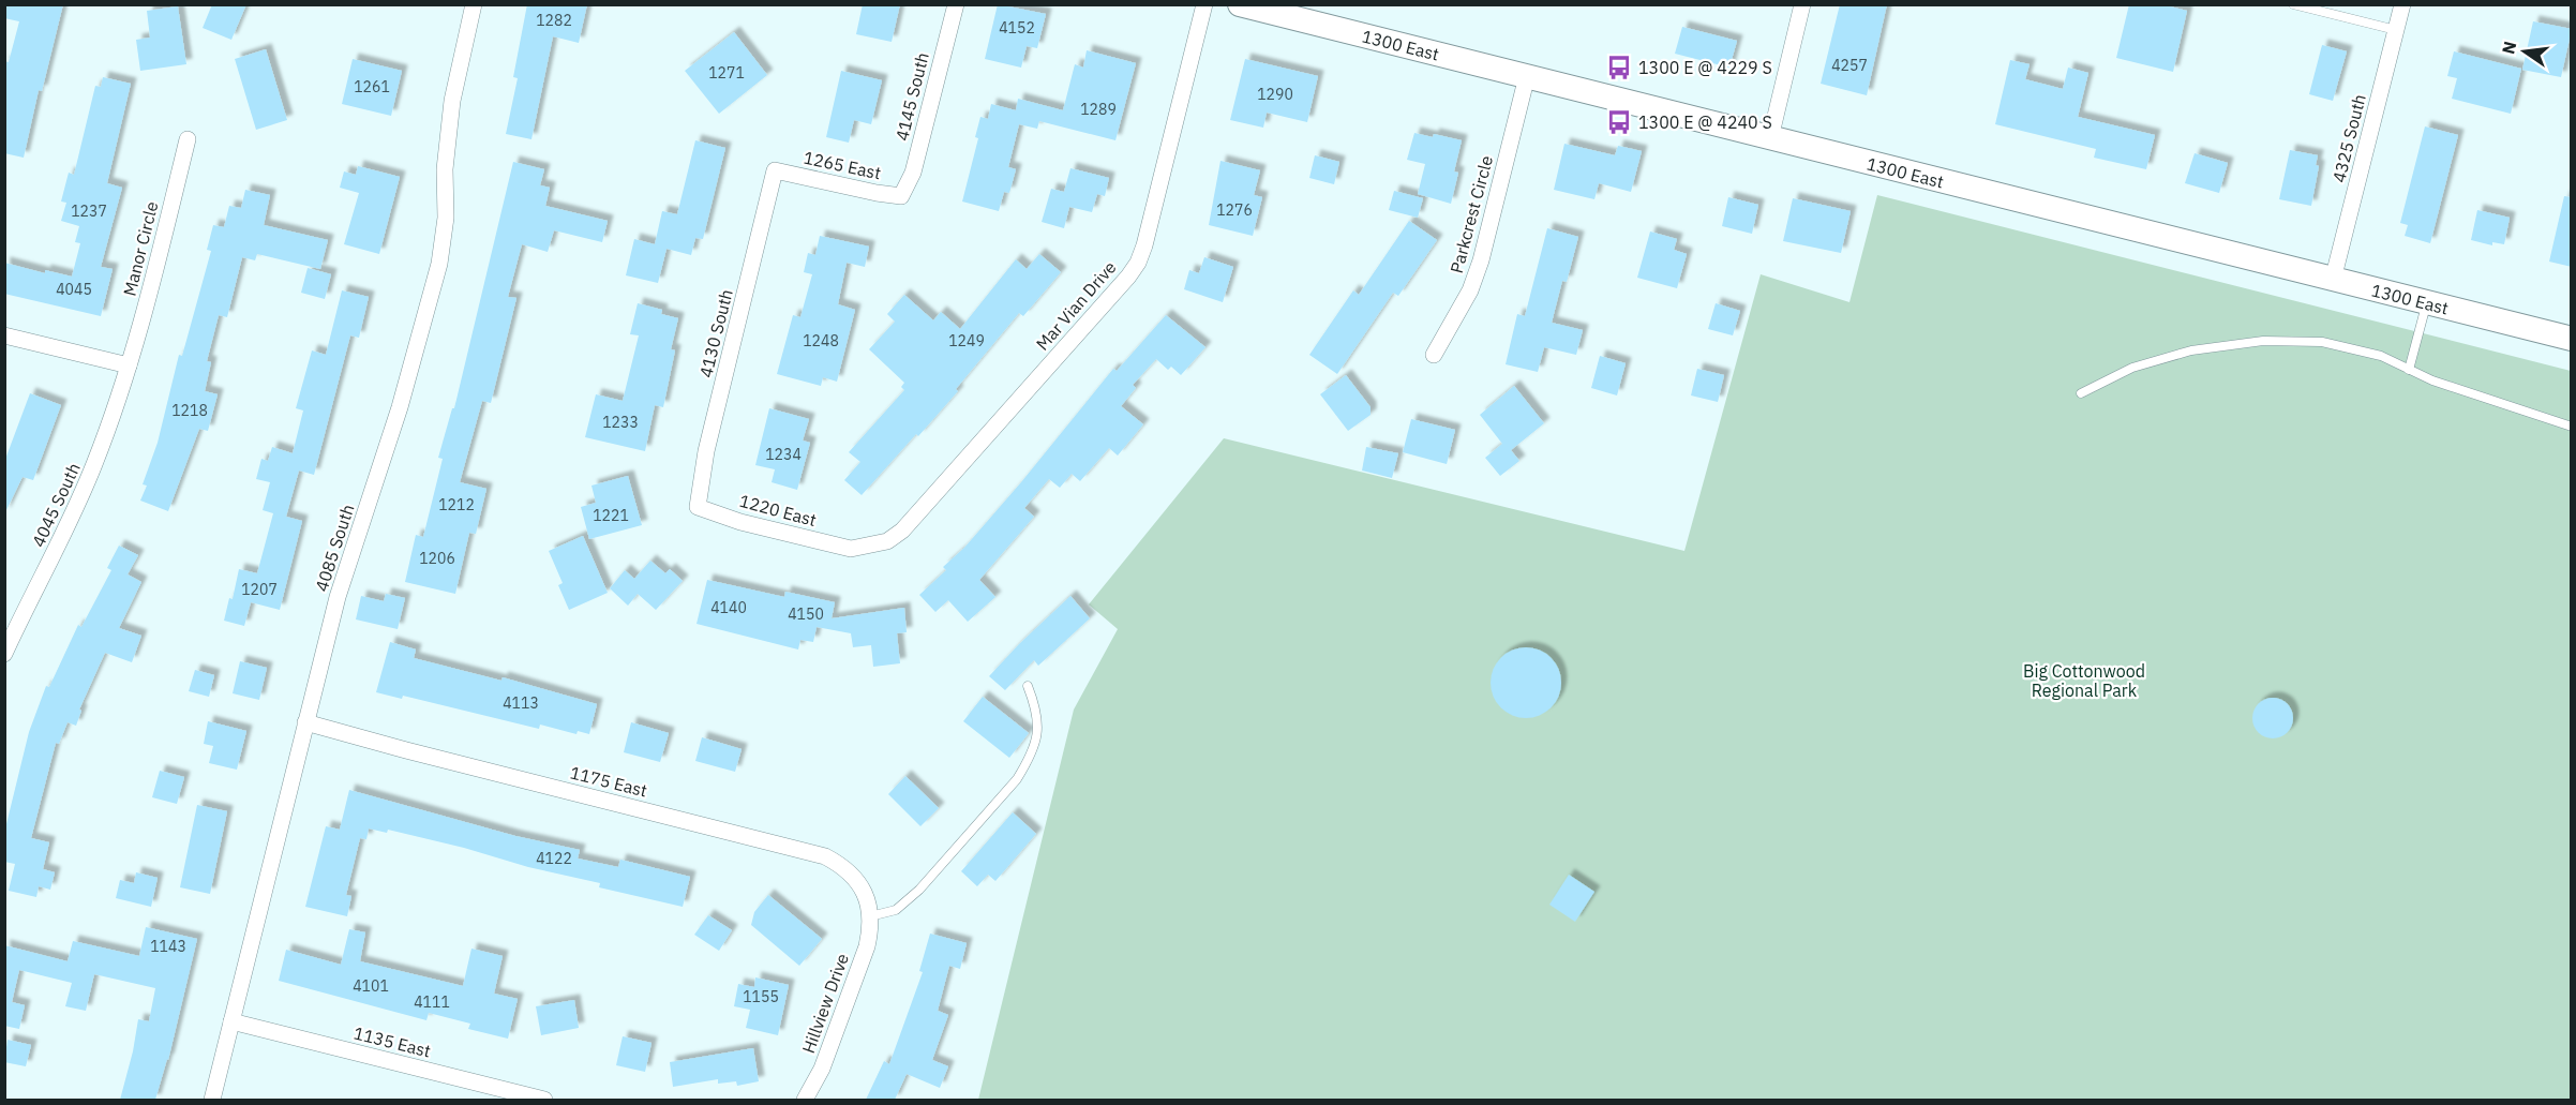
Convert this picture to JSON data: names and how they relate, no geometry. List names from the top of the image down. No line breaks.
{"streets":{"main road":["1300 East"],"street":["4145 South","4325 South","1265 East","Parkcrest Circle","Manor Circle","Mar Vian Drive","4130 South","4045 South","1220 East","4085 South","1175 East","Hillview Drive","1135 East"]},"crossings":[["1300 East","4325 South"],["1300 East","Parkcrest Circle"],["4145 South","1265 East"],["1265 East","4130 South"],["Manor Circle","4045 South"],["Mar Vian Drive","1220 East"],["4130 South","1220 East"],["4085 South","1175 East"],["4085 South","1135 East"],["1175 East","Hillview Drive"]],"parks":["Big Cottonwood Regional Park"],"places":{"bus stop":["1300 E @ 4229 S","1300 E @ 4240 S"]},"house_numbers":["1282","4152","4257","1271","1261","1290","1289","1276","1237","4045","1248","1249","1218","1233","1234","1212","1221","1206","1207","4140","4150","4113","4122","1143","4101","1155","4111"],"north":"left"}
